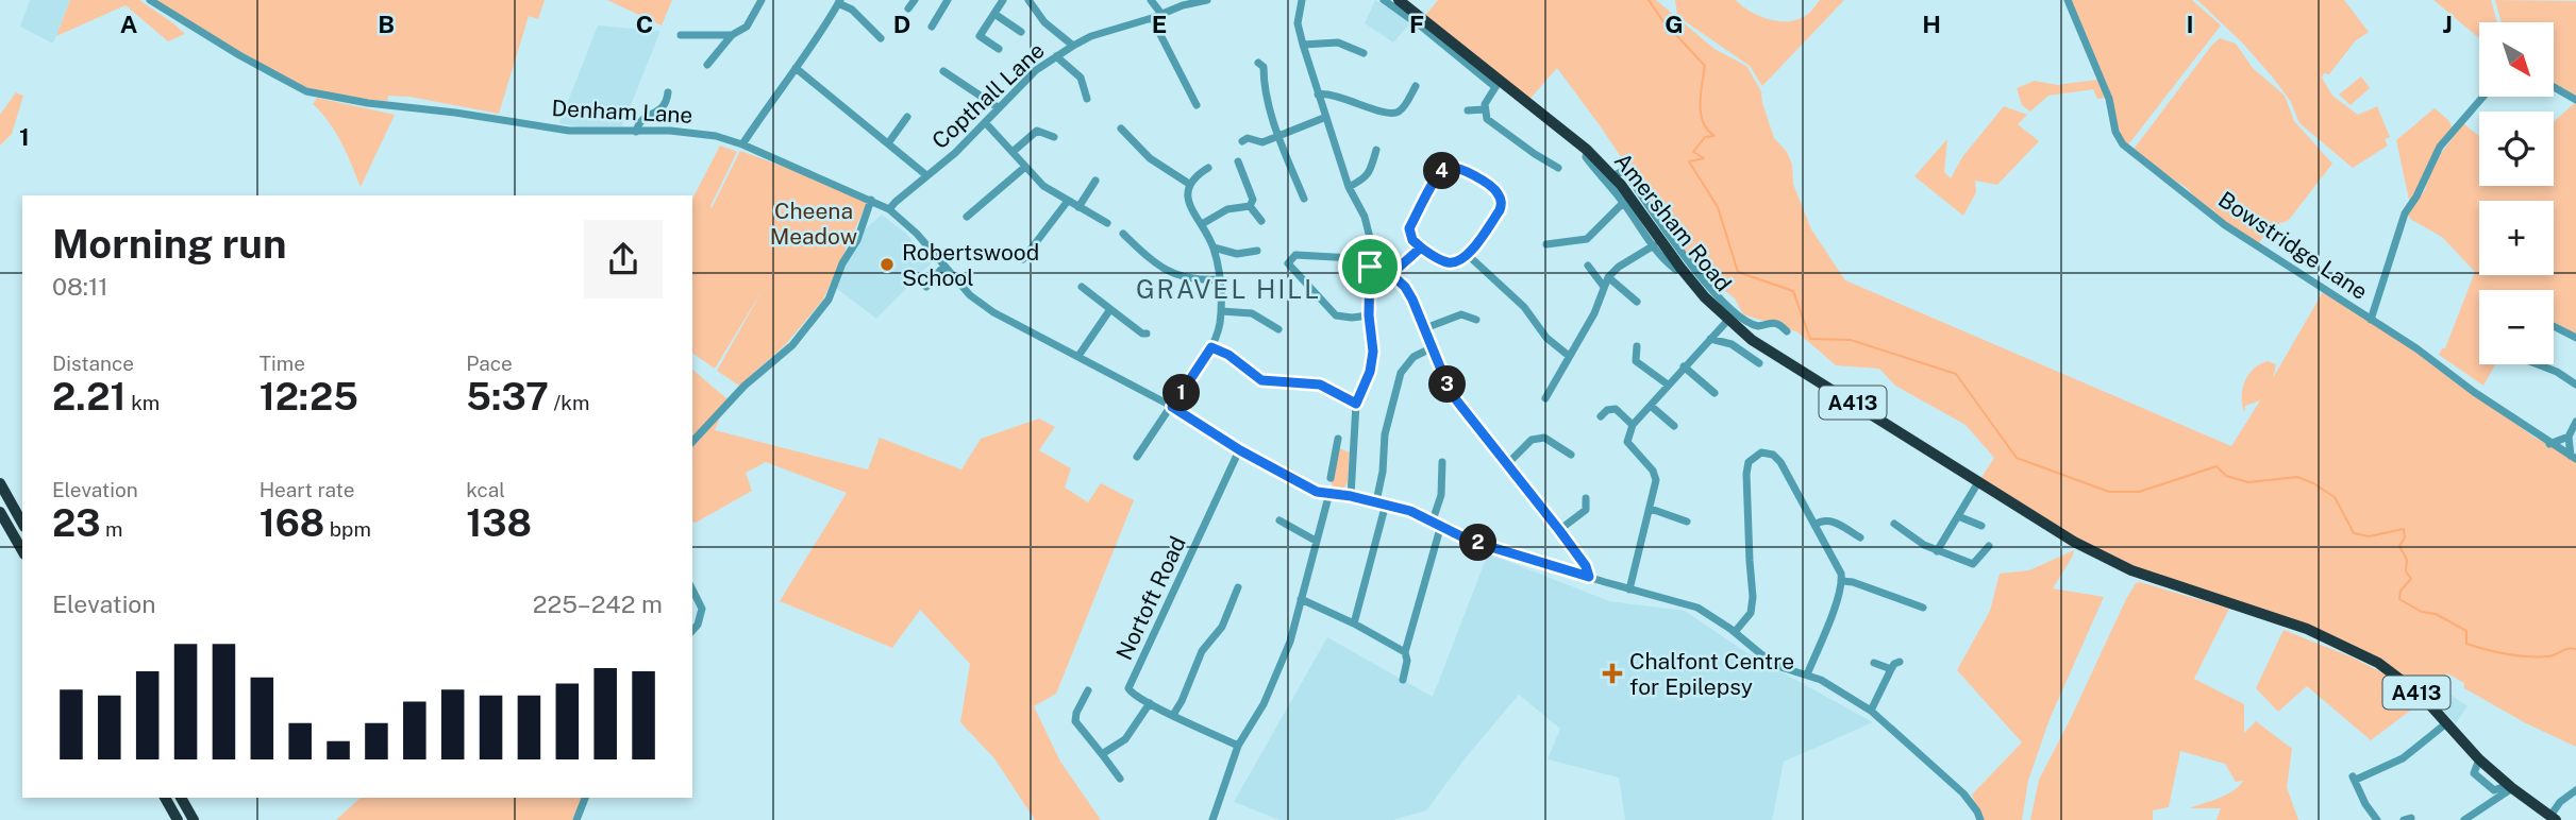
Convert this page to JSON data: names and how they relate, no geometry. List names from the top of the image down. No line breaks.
{"streets":{"highway":["Amersham Road","A413"],"street":["Copthall Lane","Denham Lane","Bowstridge Lane","Nortoft Road"]},"crossings":[["Copthall Lane","Denham Lane"],["Denham Lane","Nortoft Road"],["Amersham Road","A413"]],"districts":["GRAVEL HILL"],"parks":["Cheena Meadow"],"places":{"other":["Robertswood School"],"health":["Chalfont Centre for Epilepsy"]},"north":"bottom right","page":{"map_buttons":["+","−"],"pins":["4","3","1","2"],"heading":["Morning run","08:11"],"stats":[["Distance","2.21 km"],["Time","12:25"],["Pace","5:37 /km"],["Elevation","23 m"],["Heart rate","168 bpm"],["kcal","138"]],"chart":["Elevation","225–242 m"]},"grid":{"columns":["A","B","C","D","E","F","G","H","I","J"],"rows":["1"]}}
